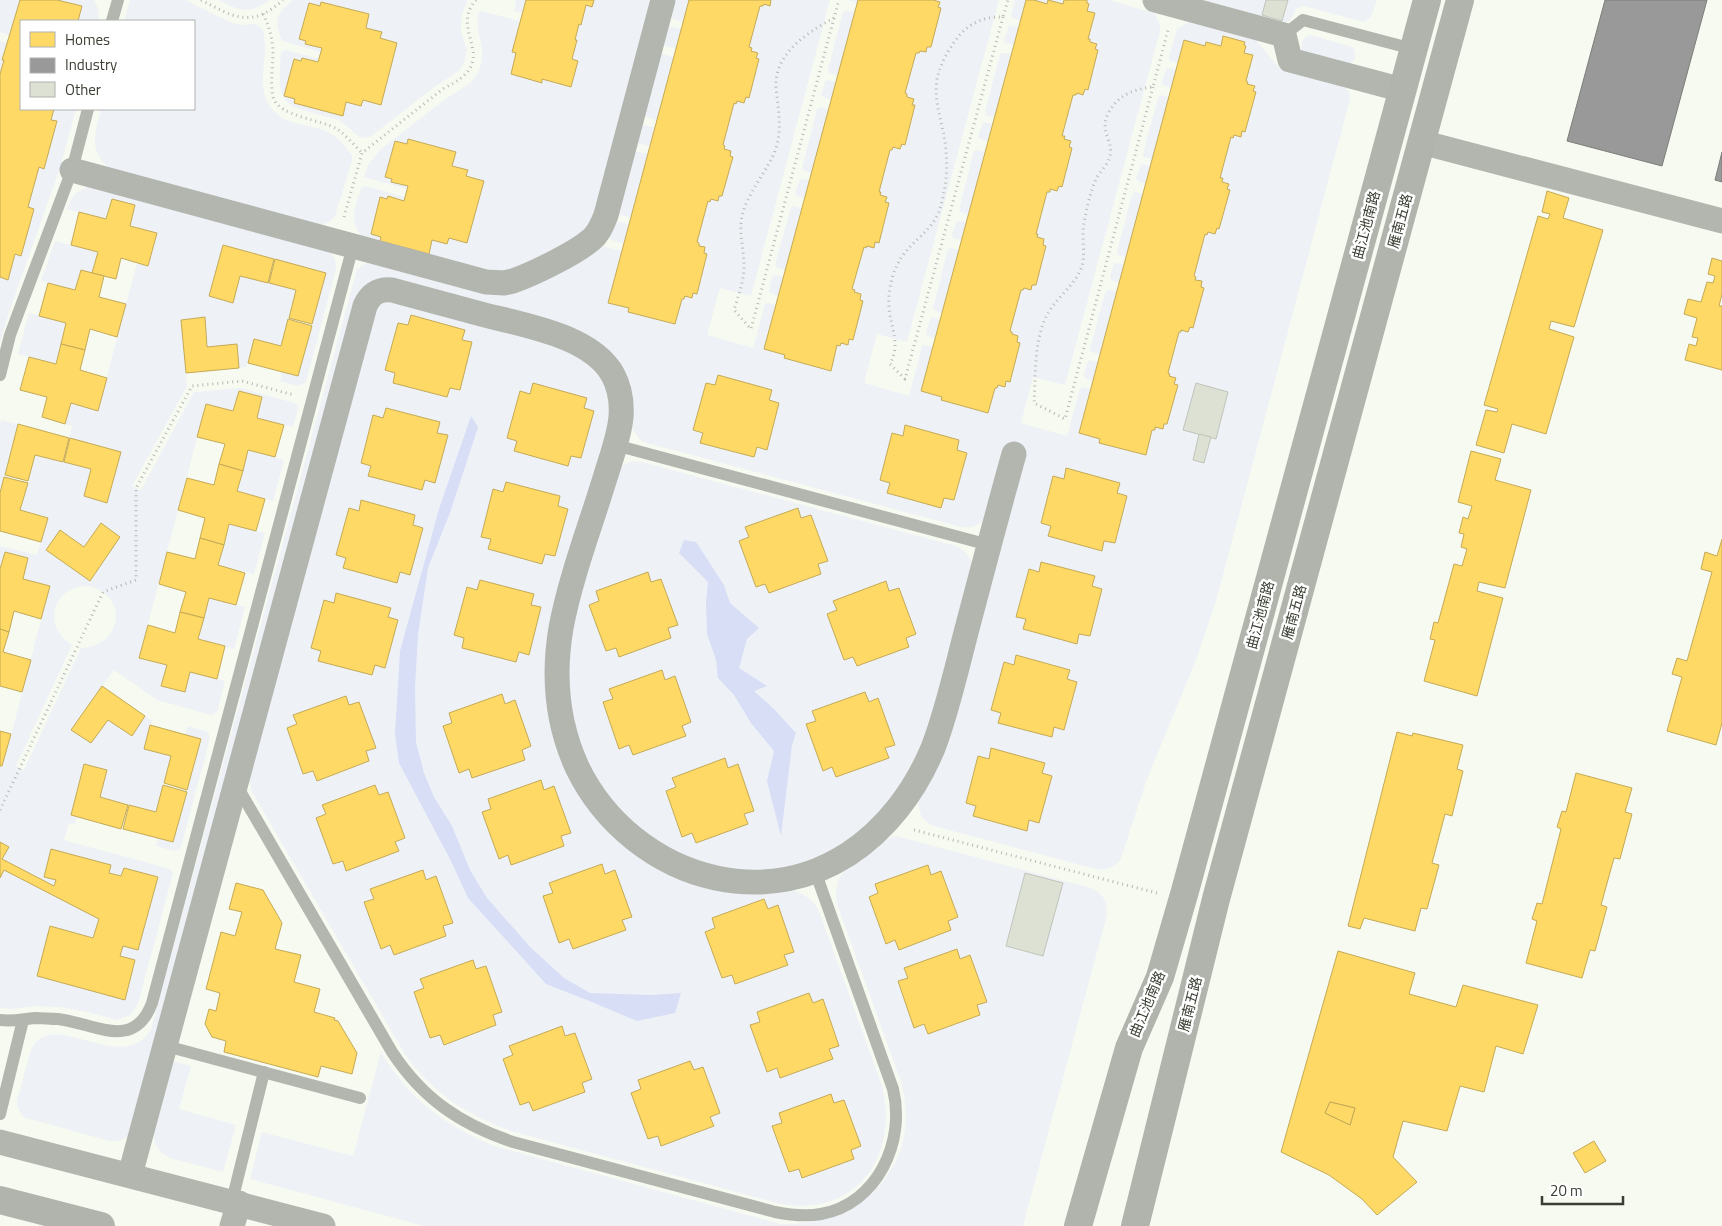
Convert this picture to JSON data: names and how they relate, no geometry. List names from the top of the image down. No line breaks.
{"streets":{"main road":["雁南五路","曲江池南路"]},"legend":["Homes","Industry","Other"],"scale_bar":"20 m"}
